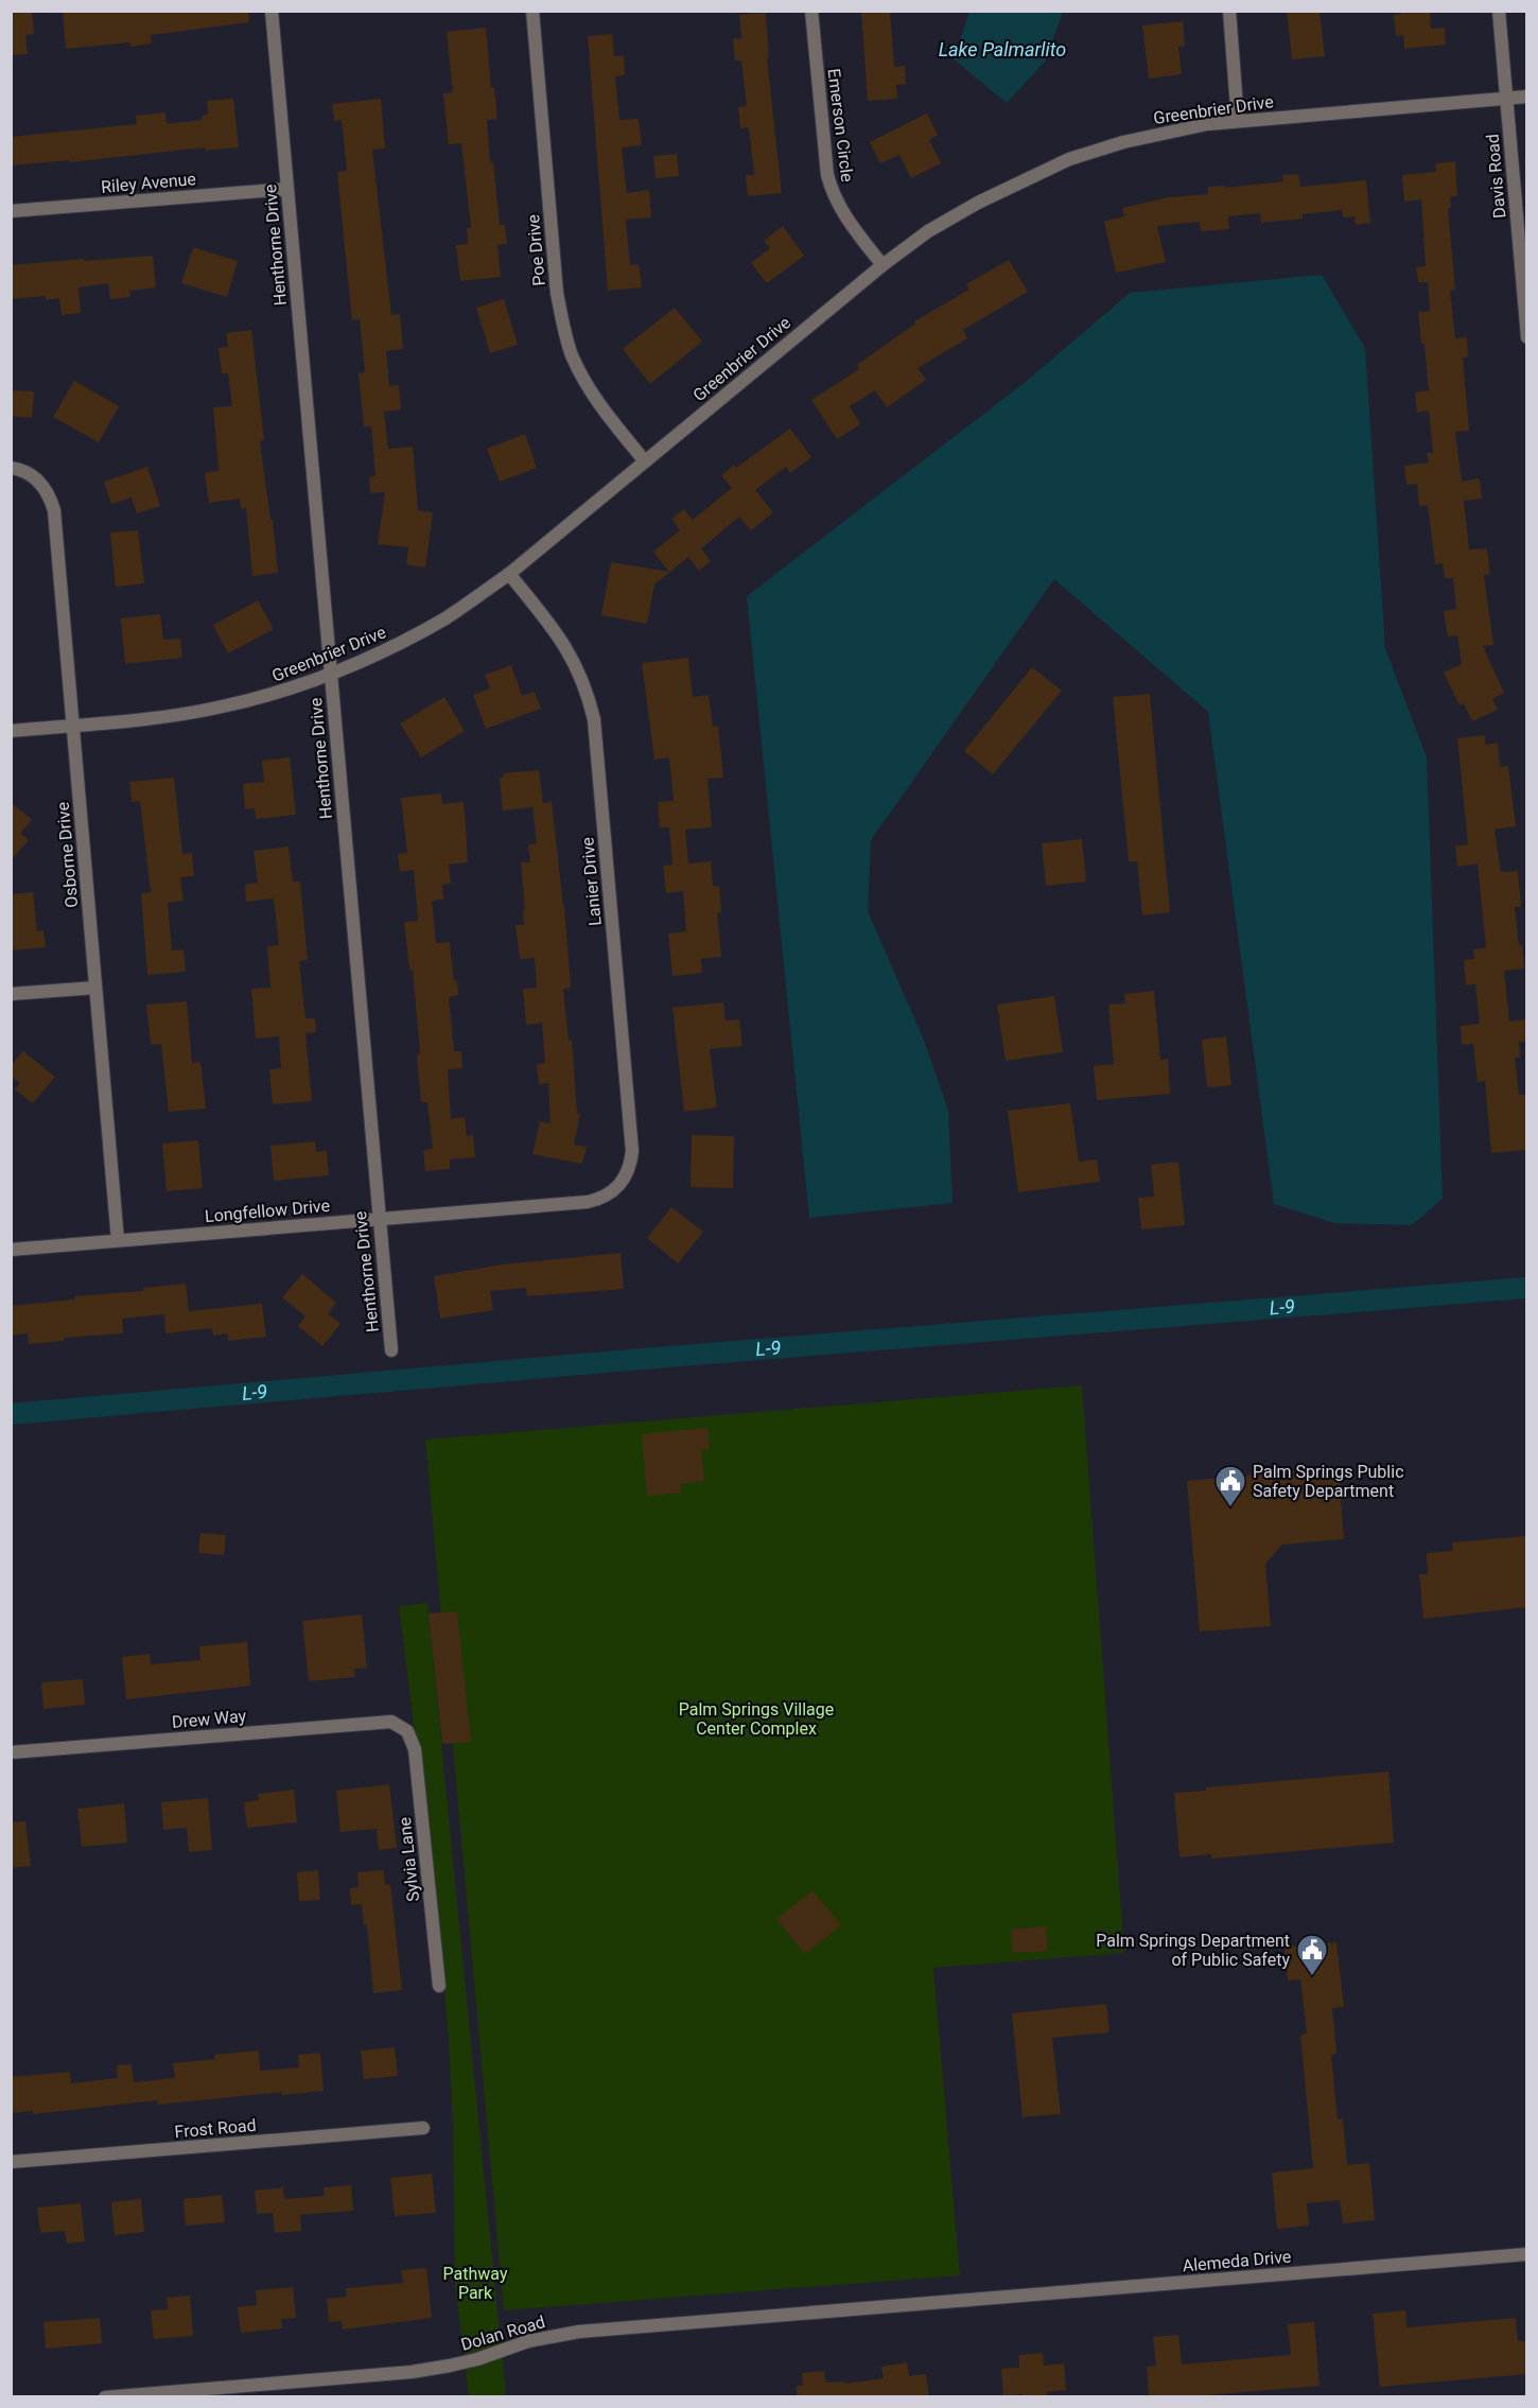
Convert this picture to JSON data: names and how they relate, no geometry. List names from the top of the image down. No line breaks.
{"streets":{"street":["Greenbrier Drive","Emerson Circle","Davis Road","Riley Avenue","Henthorne Drive","Poe Drive","Osborne Drive","Lanier Drive","Longfellow Drive","Drew Way","Sylvia Lane","Frost Road","Alemeda Drive","Dolan Road"]},"crossings":[["Greenbrier Drive","Emerson Circle"],["Greenbrier Drive","Davis Road"],["Greenbrier Drive","Henthorne Drive"],["Greenbrier Drive","Poe Drive"],["Greenbrier Drive","Osborne Drive"],["Greenbrier Drive","Lanier Drive"],["Riley Avenue","Henthorne Drive"],["Henthorne Drive","Longfellow Drive"],["Osborne Drive","Longfellow Drive"],["Lanier Drive","Longfellow Drive"],["Drew Way","Sylvia Lane"],["Alemeda Drive","Dolan Road"]],"water":["Lake Palmarlito","L-9"],"parks":["Palm Springs Village Center Complex","Pathway Park"],"places":{"public building":["Palm Springs Public Safety Department","Palm Springs Department of Public Safety"]}}
